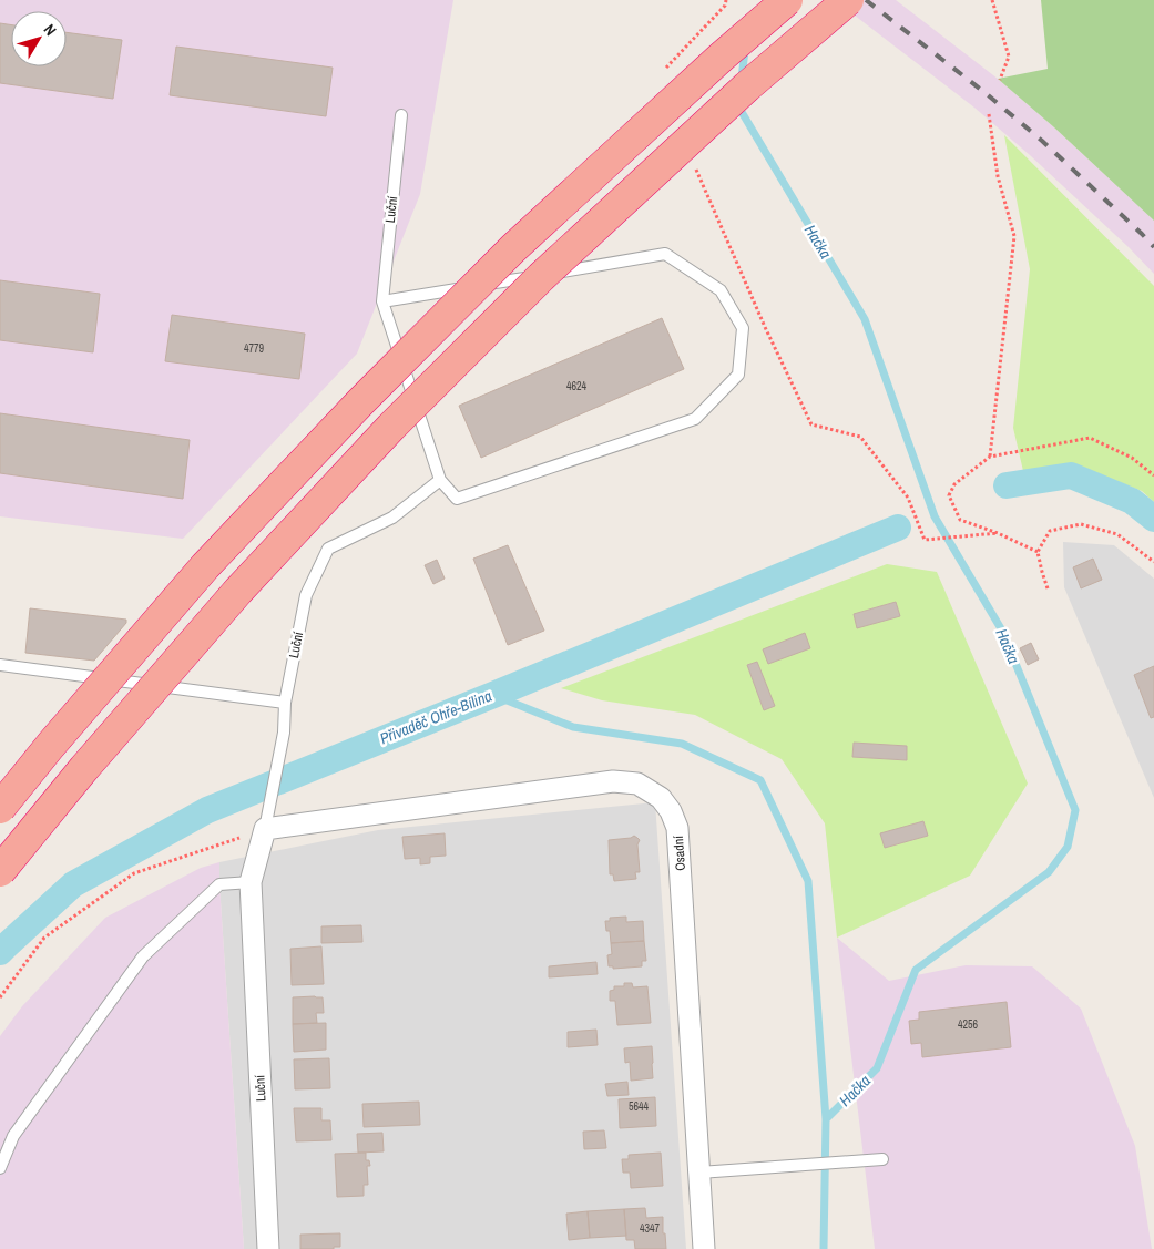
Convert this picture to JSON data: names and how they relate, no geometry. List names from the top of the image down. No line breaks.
{"streets":{"street":["Luční","Osadní"]},"crossings":[["Luční","Osadní"]],"water":["Hačka","Přivaděč Ohře-Bílina"],"house_numbers":["4779","4624","4256","5644","4347"],"north":"top right"}
